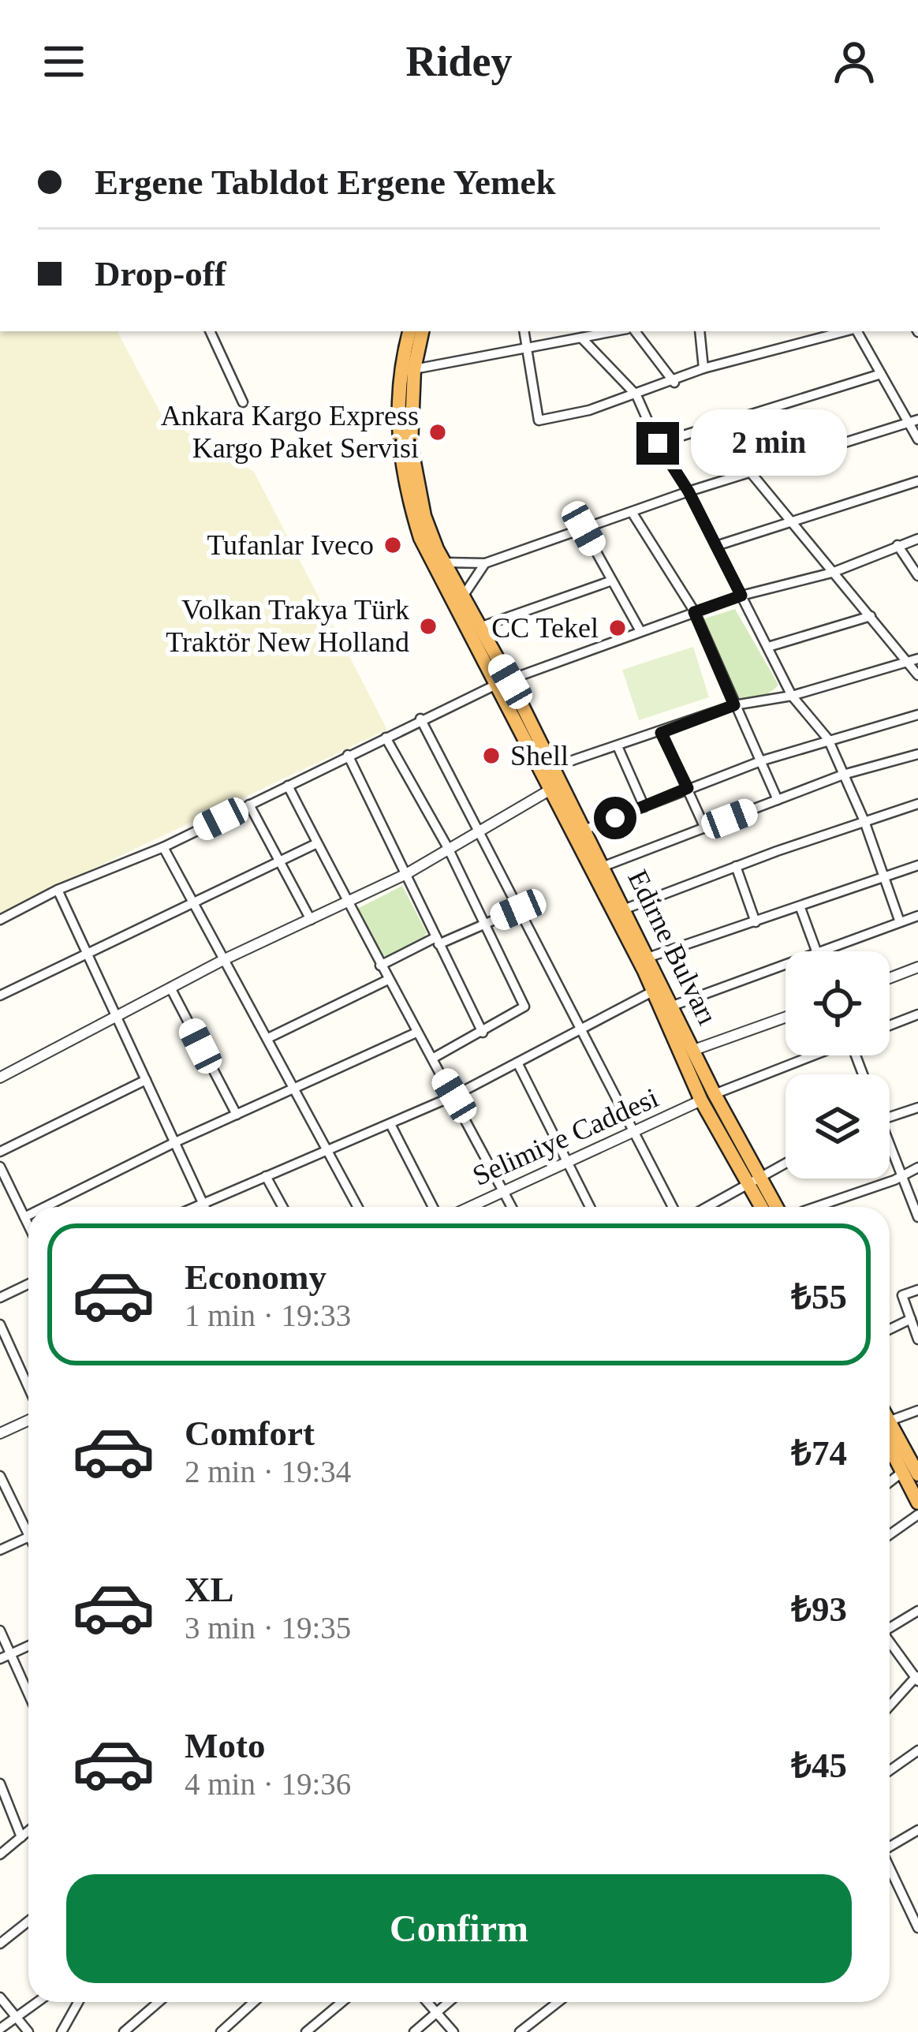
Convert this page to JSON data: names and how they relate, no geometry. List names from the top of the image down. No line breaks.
{"streets":{"highway":["Edirne Bulvarı"],"street":["Selimiye Caddesi"]},"crossings":[["Edirne Bulvarı","Selimiye Caddesi"]],"places":["Ankara Kargo Express Kargo Paket Servisi","Tufanlar Iveco","Volkan Trakya Türk Traktör New Holland","CC Tekel","Shell"],"page":{"header":"Ridey","banner":["Ergene Tabldot Ergene Yemek","Drop-off"],"bubble":"2 min","list":[{"name":"Economy","note":"1 min · 19:33","value":"₺55"},{"name":"Comfort","note":"2 min · 19:34","value":"₺74"},{"name":"XL","note":"3 min · 19:35","value":"₺93"},{"name":"Moto","note":"4 min · 19:36","value":"₺45"}],"buttons":"Confirm"}}
